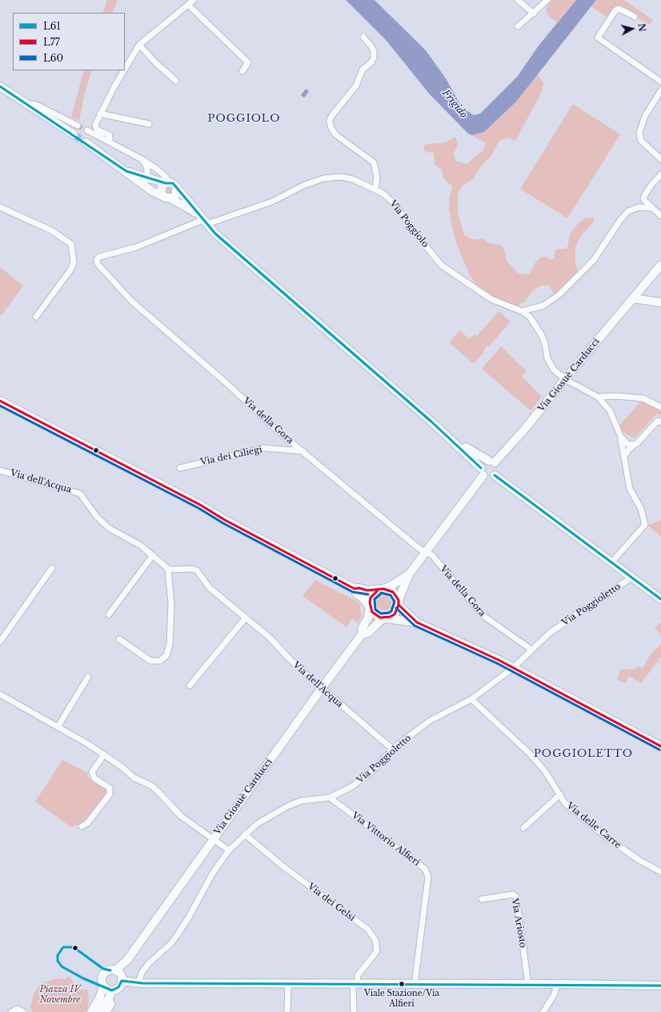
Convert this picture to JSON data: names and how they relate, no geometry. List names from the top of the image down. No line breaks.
{"streets":{"main road":["Via Giosuè Carducci"],"street":["Via Poggiolo","Via della Gora","Via dei Ciliegi","Via dell'Acqua","Via Poggioletto","Via delle Carre","Via Vittorio Alfieri","Via dei Gelsi","Via Ariosto"]},"crossings":[["Via Poggiolo","Via Giosuè Carducci"],["Via Poggiolo","Via della Gora"],["Via Giosuè Carducci","Via dell'Acqua"],["Via della Gora","Via dei Ciliegi"],["Via della Gora","Via Poggioletto"],["Via dell'Acqua","Via Poggioletto"],["Via Poggioletto","Via delle Carre"],["Via Poggioletto","Via Vittorio Alfieri"],["Via Poggioletto","Via dei Gelsi"]],"districts":["POGGIOLO","POGGIOLETTO"],"water":["Frigido"],"parks":["Piazza IV Novembre"],"places":["Viale Stazione/Via Alfieri"],"lines":["transit line L61","transit line L77","transit line L60"],"legend":["L61","L77","L60"],"north":"right"}
